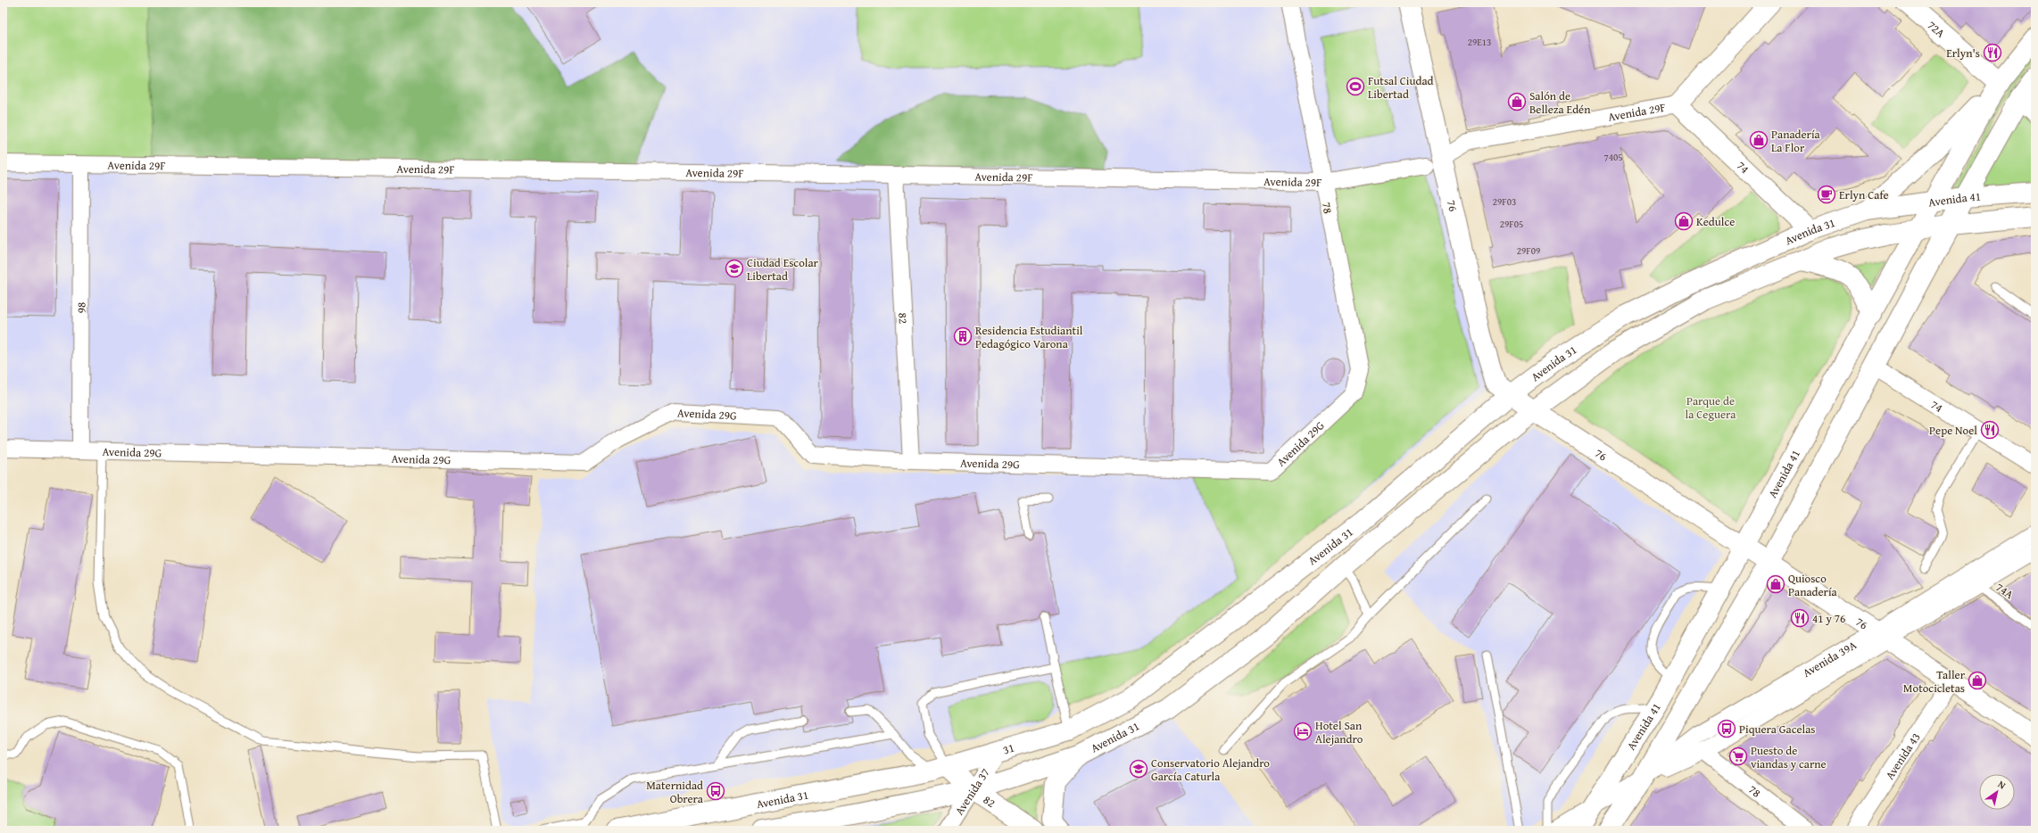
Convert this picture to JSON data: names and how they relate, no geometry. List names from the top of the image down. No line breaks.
{"streets":{"main road":["72A","Avenida 29F","74","Avenida 41","76","Avenida 31","82","31"],"street":["78","98","Avenida 29G","Avenida 39A","Avenida 43","Avenida 37"],"lane":["74A"]},"crossings":[["Avenida 29F","74"],["Avenida 29F","76"],["Avenida 29F","78"],["Avenida 29F","98"],["Avenida 29F","82"],["74","Avenida 41"],["74","Avenida 31"],["Avenida 41","76"],["Avenida 41","Avenida 31"],["Avenida 41","Avenida 39A"],["76","Avenida 31"],["76","Avenida 39A"],["76","Avenida 43"],["78","Avenida 29G"],["78","Avenida 39A"],["Avenida 31","82"],["Avenida 31","31"],["Avenida 31","Avenida 37"],["98","Avenida 29G"],["82","Avenida 29G"],["82","31"],["82","Avenida 37"],["74A","Avenida 39A"],["31","Avenida 37"]],"parks":["Parque de la Ceguera"],"places":{"restaurant":["Erlyn's","Pepe Noel","41 y 76"],"sports":["Futsal Ciudad Libertad"],"shop":["Salón de Belleza Edén","Panadería La Flor","Kedulce","Quiosco Panadería","Taller Motocicletas"],"cafe":["Erlyn Cafe"],"school or university":["Ciudad Escolar Libertad","Conservatorio Alejandro García Caturla"],"building":["Residencia Estudiantil Pedagógico Varona"],"bus stop":["Piquera Gacelas","Maternidad Obrera"],"hotel":["Hotel San Alejandro"],"supermarket":["Puesto de viandas y carne"]},"house_numbers":["29E13","7405","29F03","29F05","29F09"],"north":"top right"}
